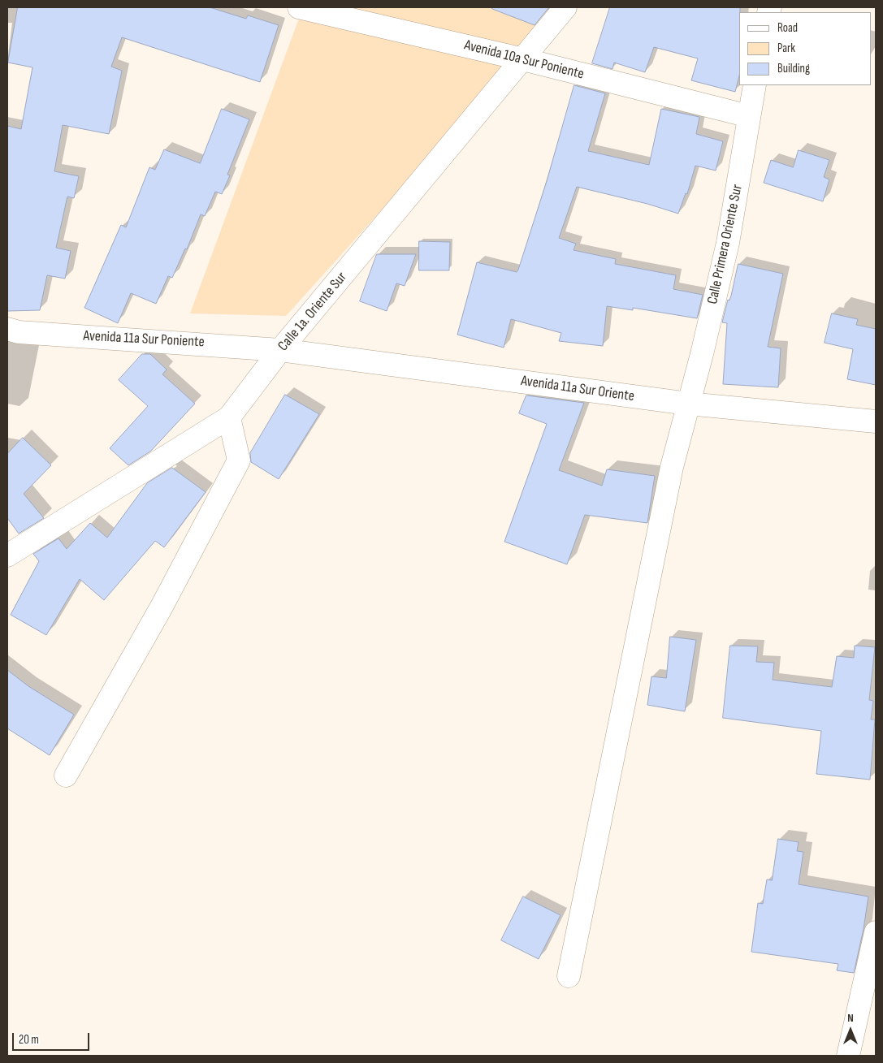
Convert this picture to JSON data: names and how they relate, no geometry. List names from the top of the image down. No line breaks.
{"streets":{"street":["Avenida 10a Sur Poniente","Calle Primera Oriente Sur","Calle 1a. Oriente Sur","Avenida 11a Sur Poniente","Avenida 11a Sur Oriente"]},"crossings":[["Avenida 10a Sur Poniente","Calle Primera Oriente Sur"],["Avenida 10a Sur Poniente","Calle 1a. Oriente Sur"],["Calle Primera Oriente Sur","Avenida 11a Sur Oriente"],["Calle 1a. Oriente Sur","Avenida 11a Sur Poniente"],["Calle 1a. Oriente Sur","Avenida 11a Sur Oriente"],["Avenida 11a Sur Poniente","Avenida 11a Sur Oriente"]],"legend":["Road","Park","Building"],"scale_bar":"20 m","north":"top"}
